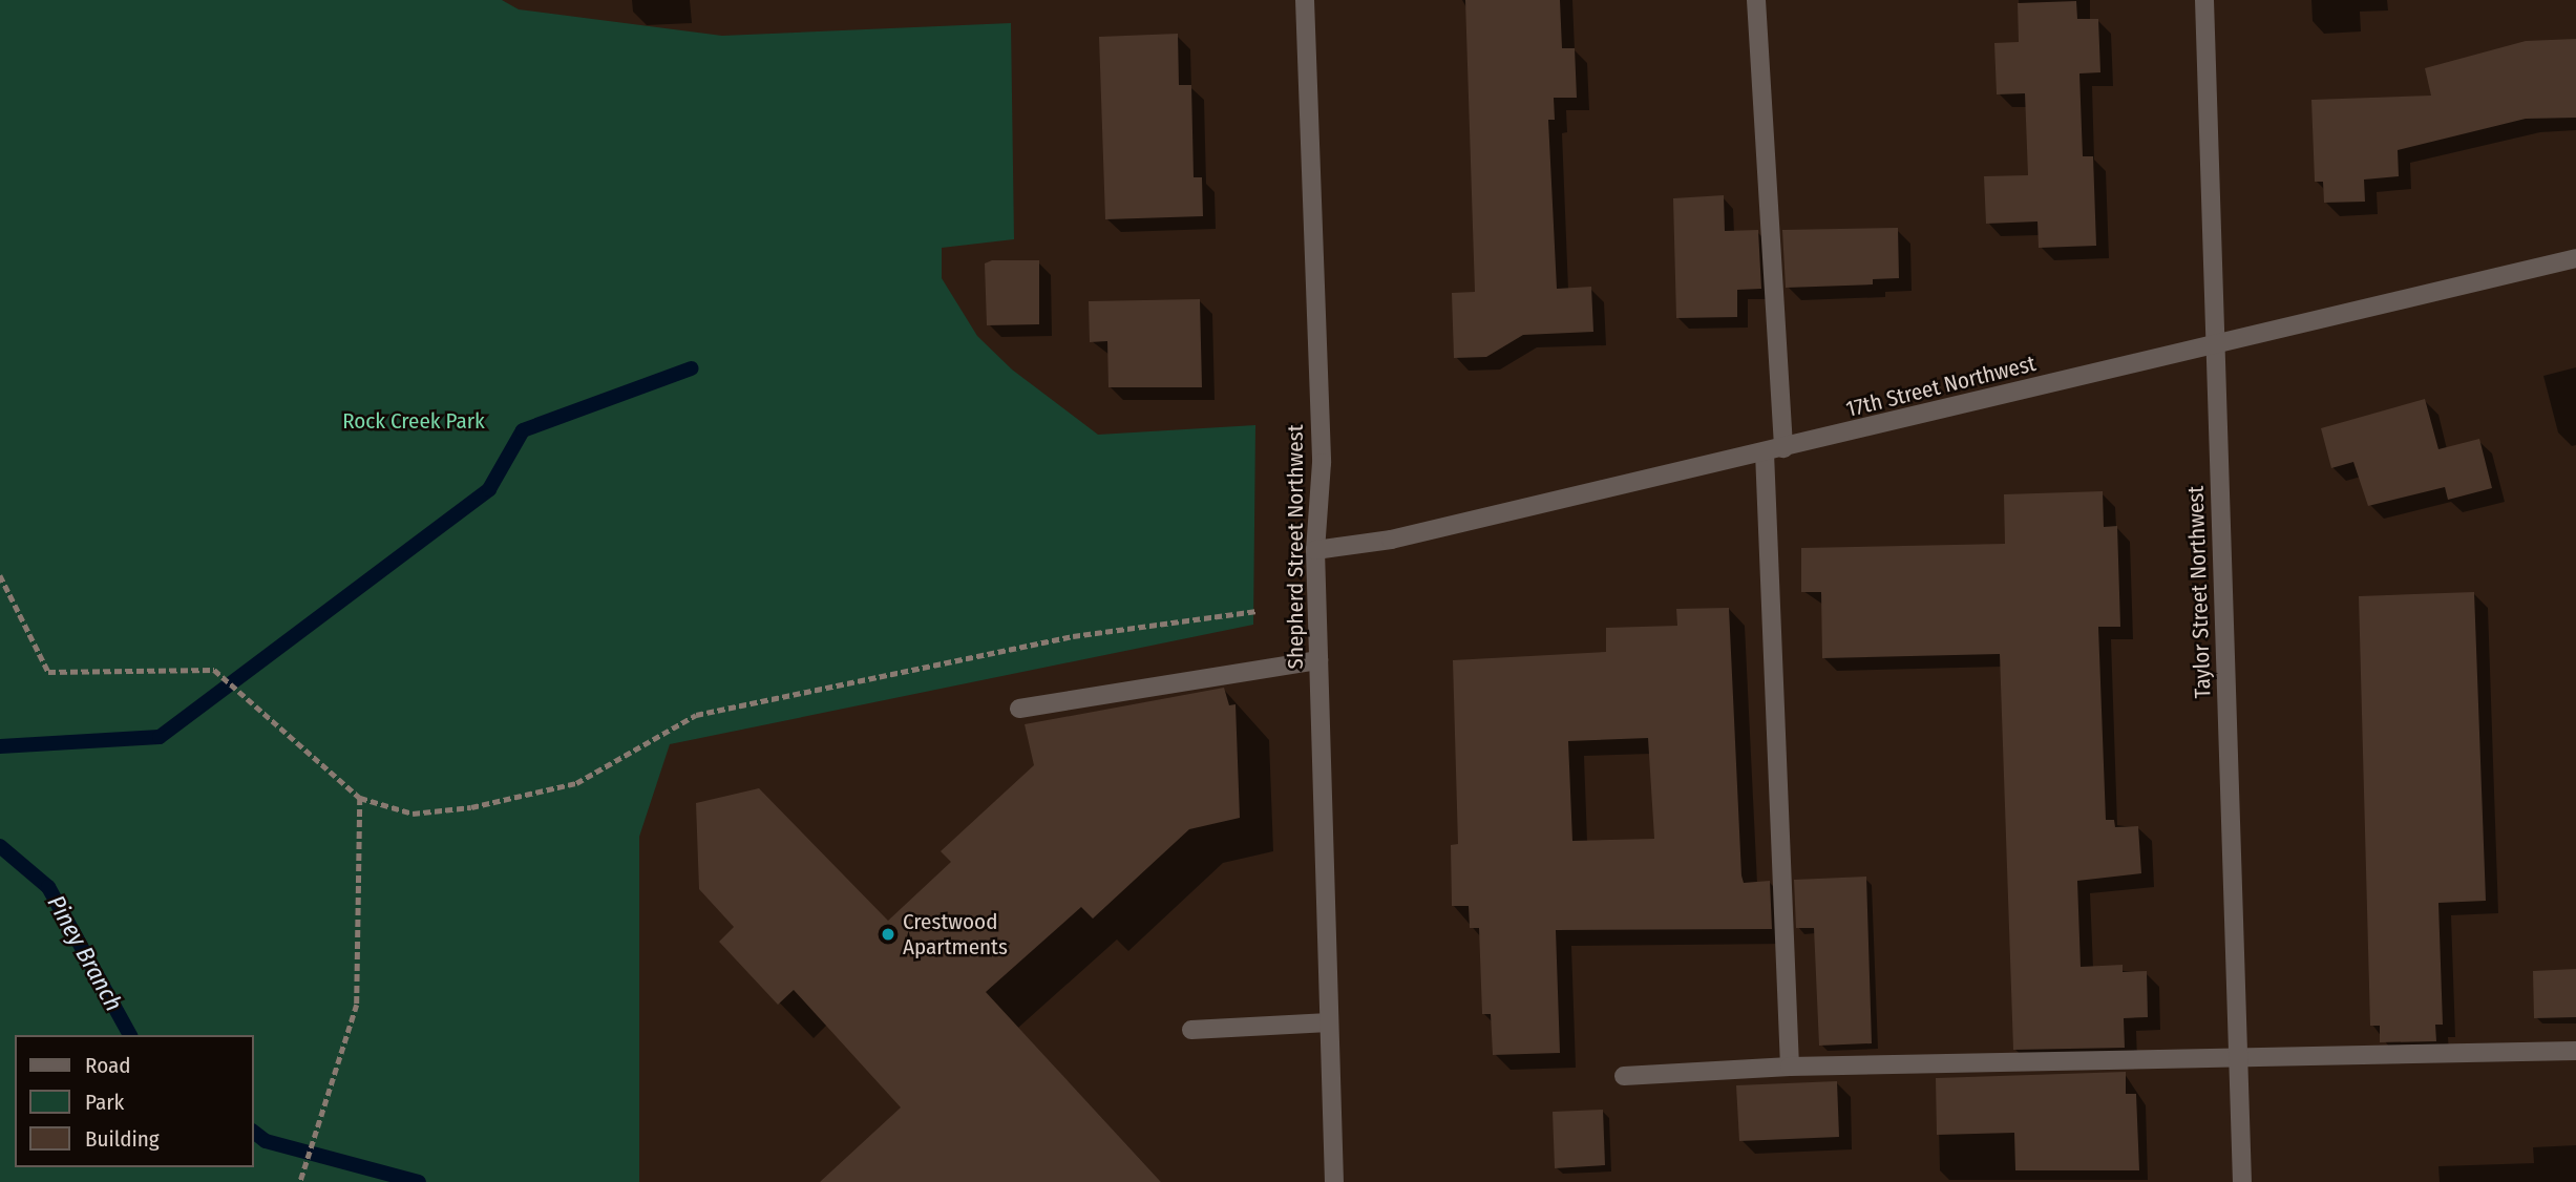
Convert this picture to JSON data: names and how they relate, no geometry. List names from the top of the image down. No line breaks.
{"streets":{"street":["17th Street Northwest","Shepherd Street Northwest","Taylor Street Northwest"]},"crossings":[["17th Street Northwest","Shepherd Street Northwest"],["17th Street Northwest","Taylor Street Northwest"]],"water":["Piney Branch"],"parks":["Rock Creek Park"],"places":["Crestwood Apartments"],"legend":["Road","Park","Building"]}
